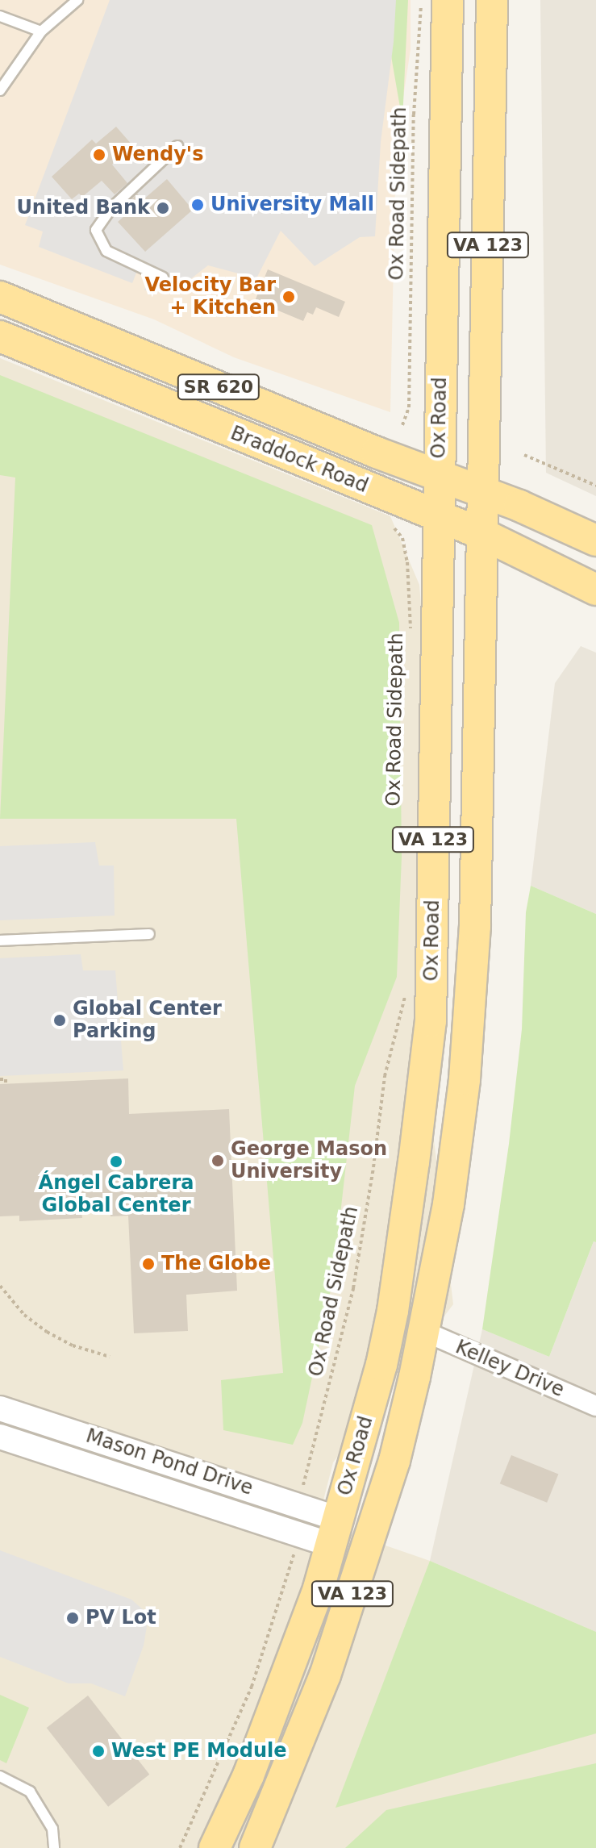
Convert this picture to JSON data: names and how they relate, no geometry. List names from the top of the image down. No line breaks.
{"streets":{"main road":["VA 123","SR 620","Ox Road","Braddock Road"],"street":["Kelley Drive","Mason Pond Drive"],"path":["Ox Road Sidepath"]},"crossings":[["Ox Road Sidepath","Mason Pond Drive"],["Ox Road","Braddock Road"],["Ox Road","Kelley Drive"],["Ox Road","Mason Pond Drive"]],"places":["Wendy's","University Mall","United Bank","Velocity Bar + Kitchen","Global Center Parking","George Mason University","Ángel Cabrera Global Center","The Globe","PV Lot","West PE Module"]}
